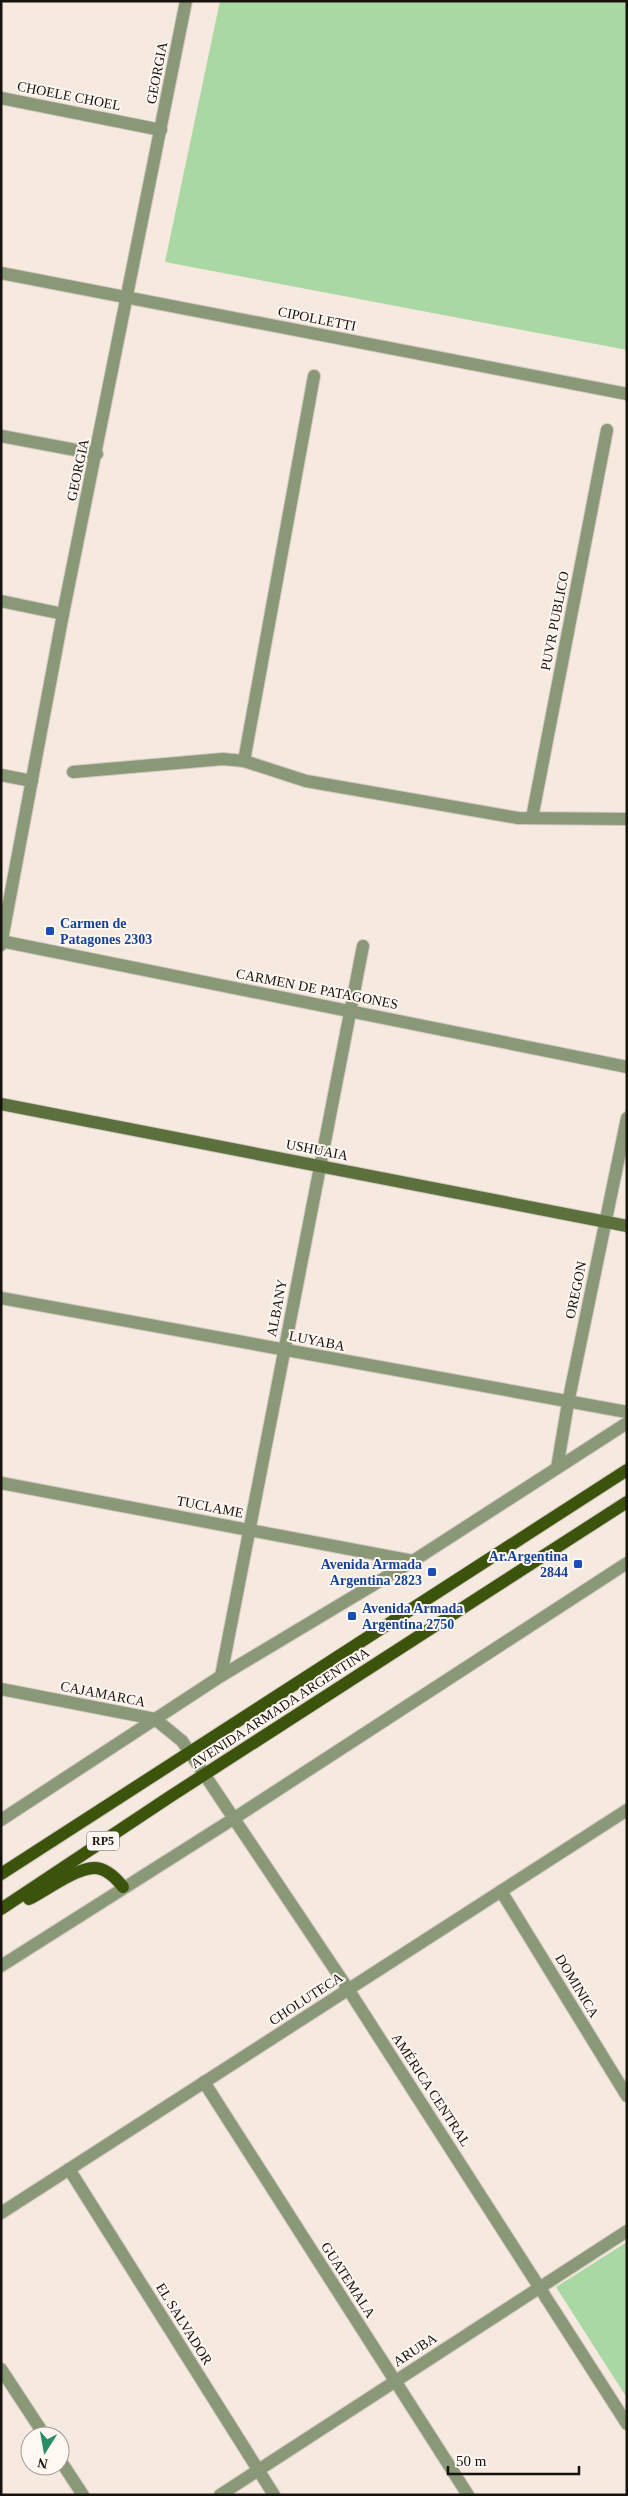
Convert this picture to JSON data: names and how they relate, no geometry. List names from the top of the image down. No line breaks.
{"streets":{"main road":["USHUAIA","AVENIDA ARMADA ARGENTINA","RP5"],"street":["GEORGIA","CHOELE CHOEL","CIPOLLETTI","PUVR PUBLICO","CARMEN DE PATAGONES","OREGON","ALBANY","LUYABA","TUCLAME","CAJAMARCA","DOMINICA","CHOLUTECA","AMÉRICA CENTRAL","GUATEMALA","EL SALVADOR","ARUBA"]},"crossings":[["GEORGIA","CHOELE CHOEL"],["GEORGIA","CIPOLLETTI"],["GEORGIA","CARMEN DE PATAGONES"],["CARMEN DE PATAGONES","ALBANY"],["USHUAIA","OREGON"],["USHUAIA","ALBANY"],["OREGON","LUYABA"],["ALBANY","LUYABA"],["ALBANY","TUCLAME"],["CAJAMARCA","AVENIDA ARMADA ARGENTINA"],["CAJAMARCA","AMÉRICA CENTRAL"],["AVENIDA ARMADA ARGENTINA","AMÉRICA CENTRAL"],["DOMINICA","CHOLUTECA"],["CHOLUTECA","AMÉRICA CENTRAL"],["CHOLUTECA","GUATEMALA"],["CHOLUTECA","EL SALVADOR"],["AMÉRICA CENTRAL","ARUBA"],["GUATEMALA","ARUBA"],["EL SALVADOR","ARUBA"]],"places":{"transit":["Carmen de Patagones 2303","Ar.Argentina 2844","Avenida Armada Argentina 2823","Avenida Armada Argentina 2750"]},"scale_bar":"50 m","north":"bottom"}
